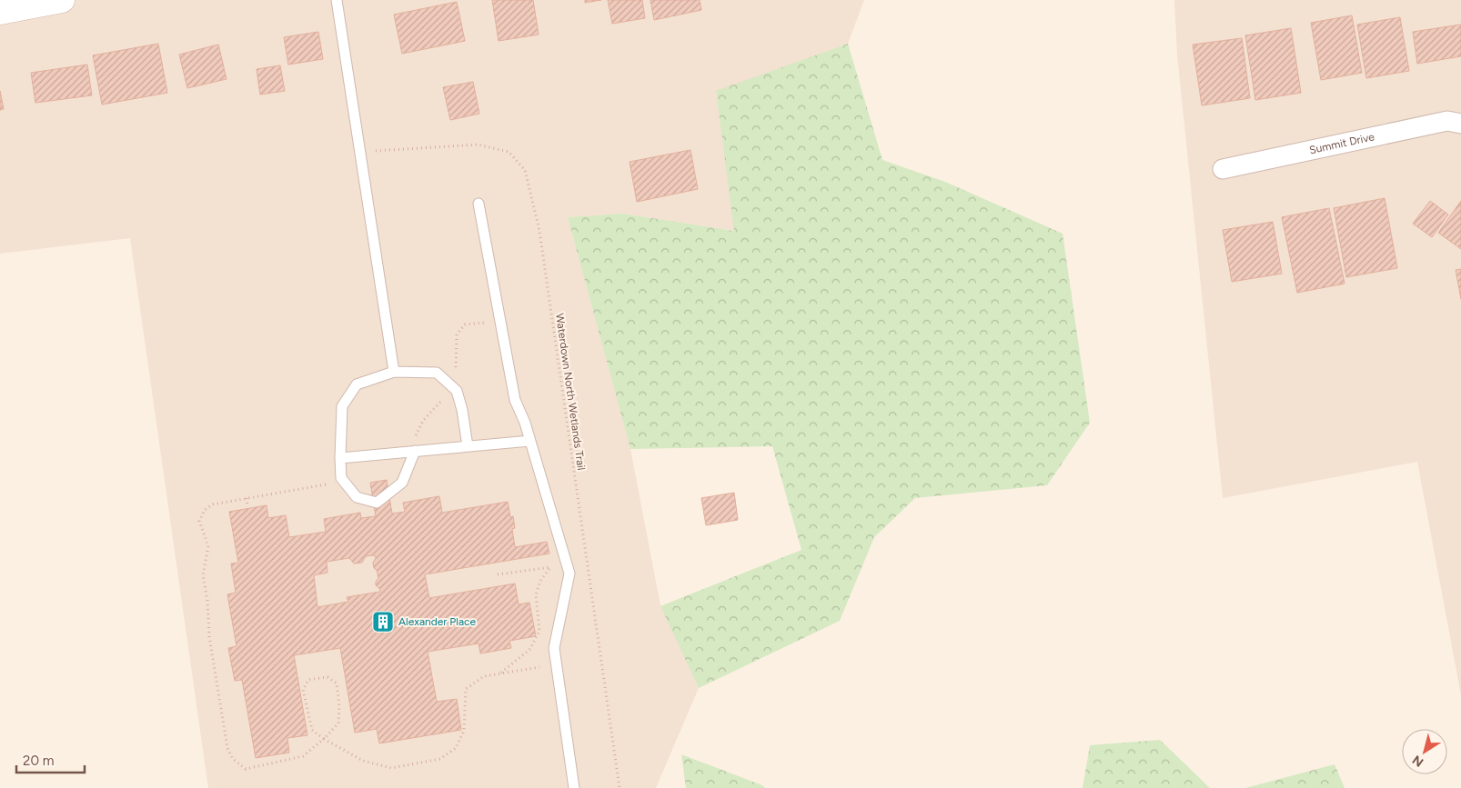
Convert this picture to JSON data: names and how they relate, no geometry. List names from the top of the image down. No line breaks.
{"streets":{"street":["Summit Drive"],"path":["Waterdown North Wetlands Trail"]},"places":{"building":["Alexander Place"]},"scale_bar":"20 m","north":"bottom left"}
